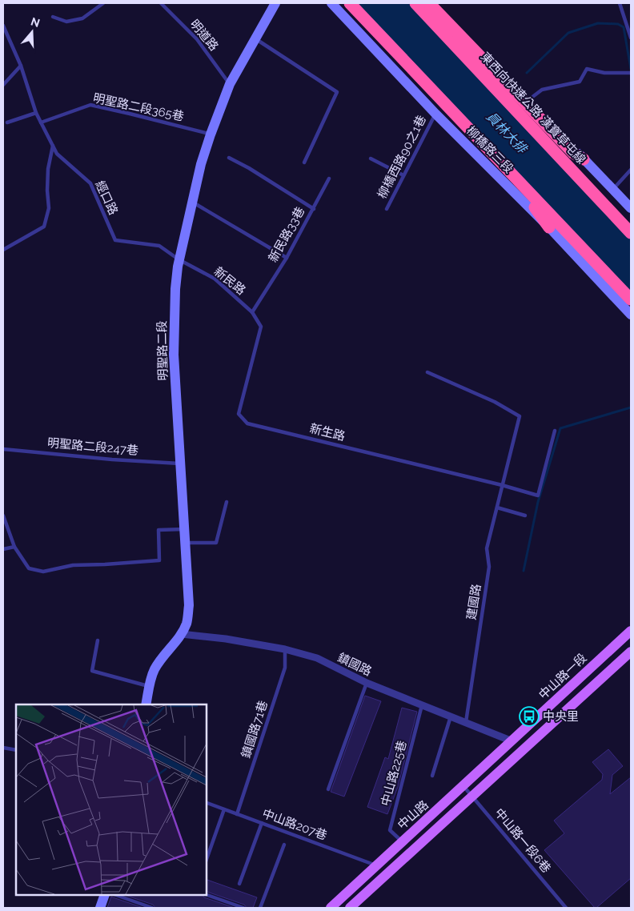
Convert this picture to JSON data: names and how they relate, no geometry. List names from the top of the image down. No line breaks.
{"streets":{"highway":["東西向快速公路 漢寶草屯線"],"main road":["中山路一段","中山路"],"street":["柳橋路三段","明聖路二段","鎮國路"],"lane":["明道路","明聖路二段365巷","柳橋西路90之1巷","經口路","新民路33巷","新民路","新生路","明聖路二段247巷","建國路","鎮國路71巷","中山路225巷","中山路207巷","中山路一段6巷"]},"crossings":[["明道路","明聖路二段"],["明聖路二段365巷","經口路"],["明聖路二段365巷","明聖路二段"],["柳橋路三段","柳橋西路90之1巷"],["經口路","新民路"],["經口路","明聖路二段"],["新民路33巷","新民路"],["新民路","明聖路二段"],["新民路","新生路"],["明聖路二段","明聖路二段247巷"],["明聖路二段","鎮國路"],["新生路","建國路"],["建國路","鎮國路"],["鎮國路","中山路一段"],["鎮國路","鎮國路71巷"],["鎮國路","中山路225巷"],["鎮國路","中山路"],["中山路一段","中山路"],["鎮國路71巷","中山路207巷"],["中山路225巷","中山路"],["中山路","中山路207巷"],["中山路","中山路一段6巷"]],"water":["員林大排"],"places":{"bus stop":["中央里"]},"north":"top"}
